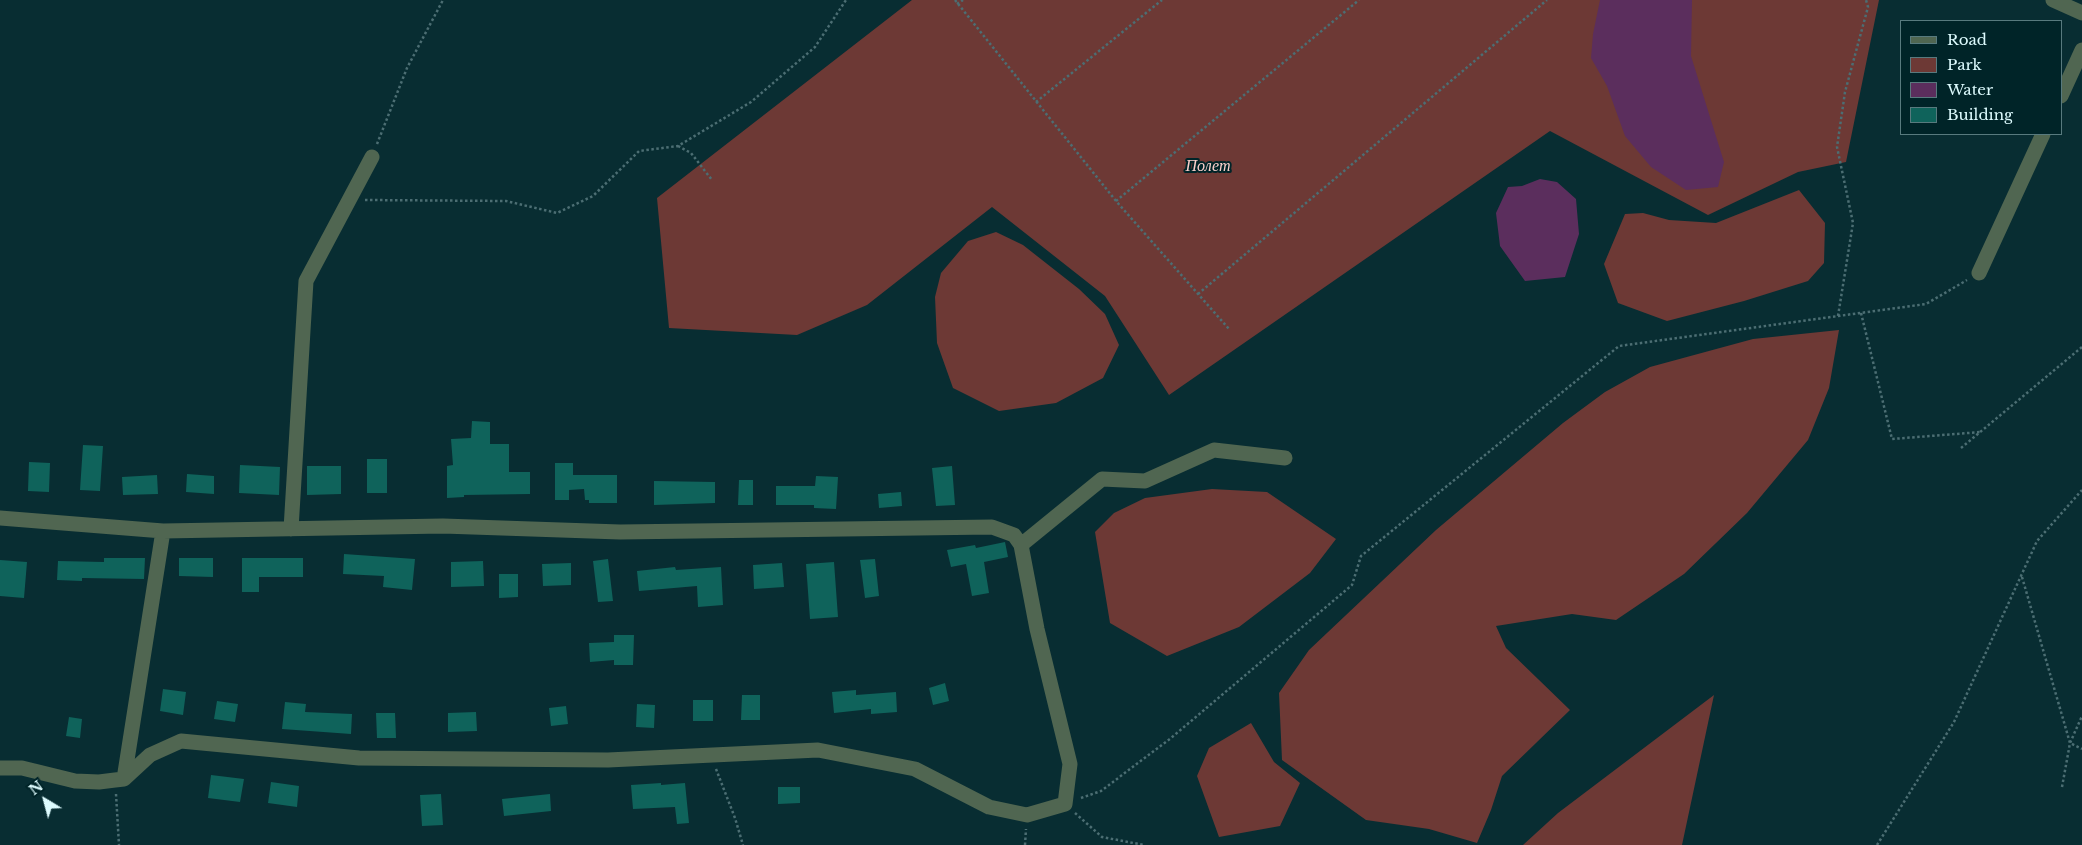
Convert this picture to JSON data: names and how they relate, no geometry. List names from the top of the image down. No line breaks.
{"parks":["Полет"],"legend":["Road","Park","Water","Building"],"north":"top left"}
